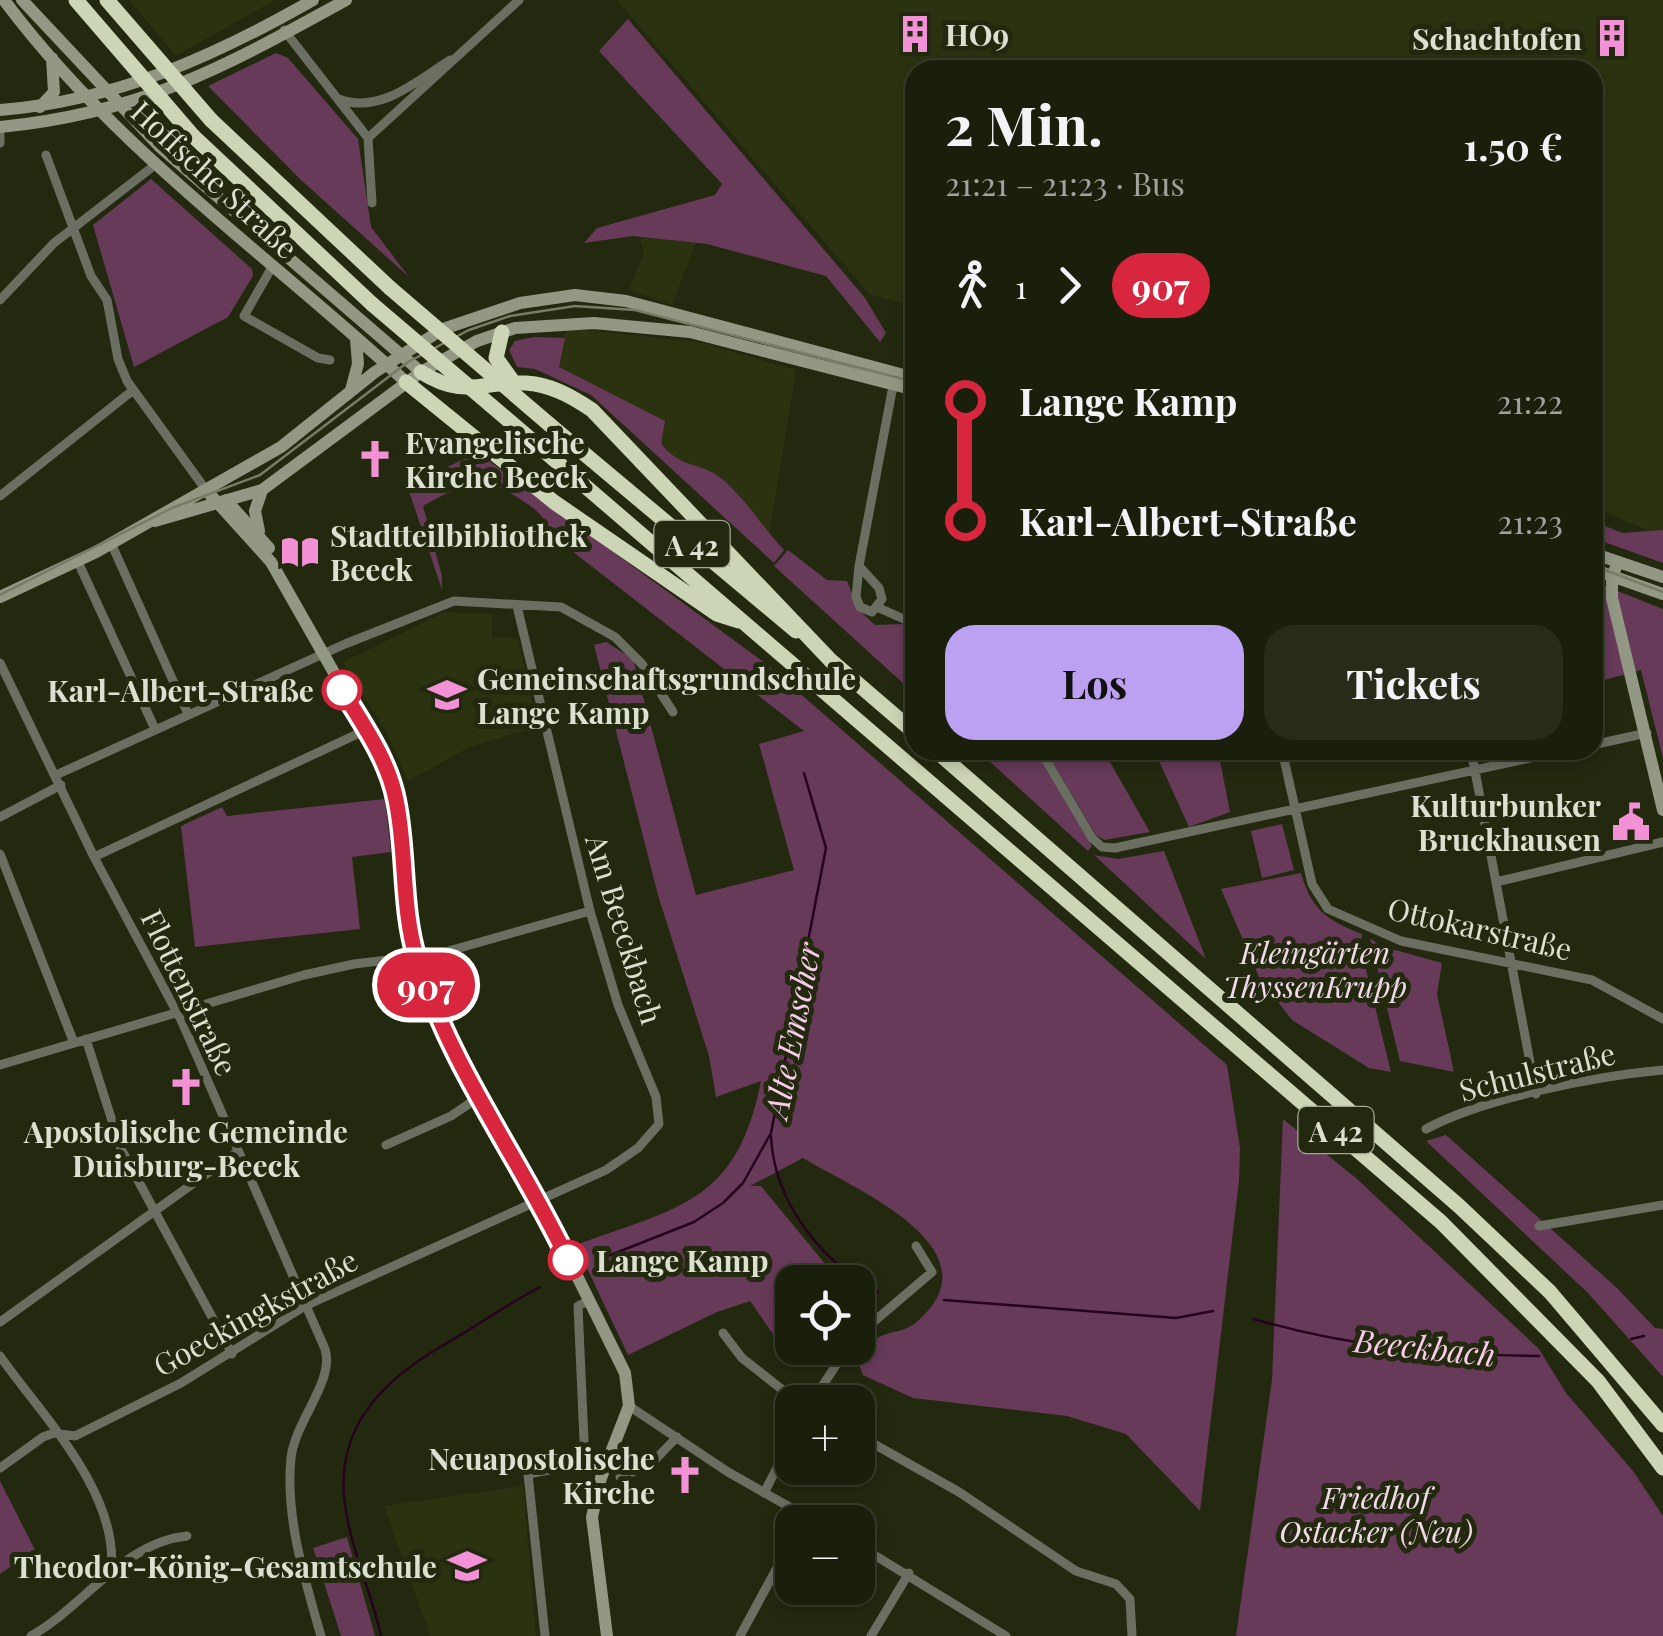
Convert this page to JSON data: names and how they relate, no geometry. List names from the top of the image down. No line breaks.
{"streets":{"highway":["A 42"],"street":["Hoffsche Straße","Ottokarstraße","Am Beeckbach","Flottenstraße","Schulstraße","Goeckingkstraße"]},"crossings":[["Am Beeckbach","Goeckingkstraße"],["Flottenstraße","Goeckingkstraße"]],"water":["Alte Emscher","Beeckbach"],"parks":["Kleingärten ThyssenKrupp","Friedhof Ostacker (Neu)"],"places":{"building":["HO9","Schachtofen"],"church":["Evangelische Kirche Beeck","Apostolische Gemeinde Duisburg-Beeck","Neuapostolische Kirche"],"library":["Stadtteilbibliothek Beeck"],"other":["Karl-Albert-Straße","Lange Kamp"],"school or university":["Gemeinschaftsgrundschule Lange Kamp","Theodor-König-Gesamtschule"],"public building":["Kulturbunker Bruckhausen"]},"lines":["bus line 907"],"page":{"on_map":"907","heading":["2 Min.","21:21 – 21:23 · Bus","1.50 €"],"legs":["1","907"],"list":[{"name":"Lange Kamp","value":"21:22"},{"name":"Karl-Albert-Straße","value":"21:23"}],"buttons":["Los","Tickets"],"map_buttons":["+","−"]}}
